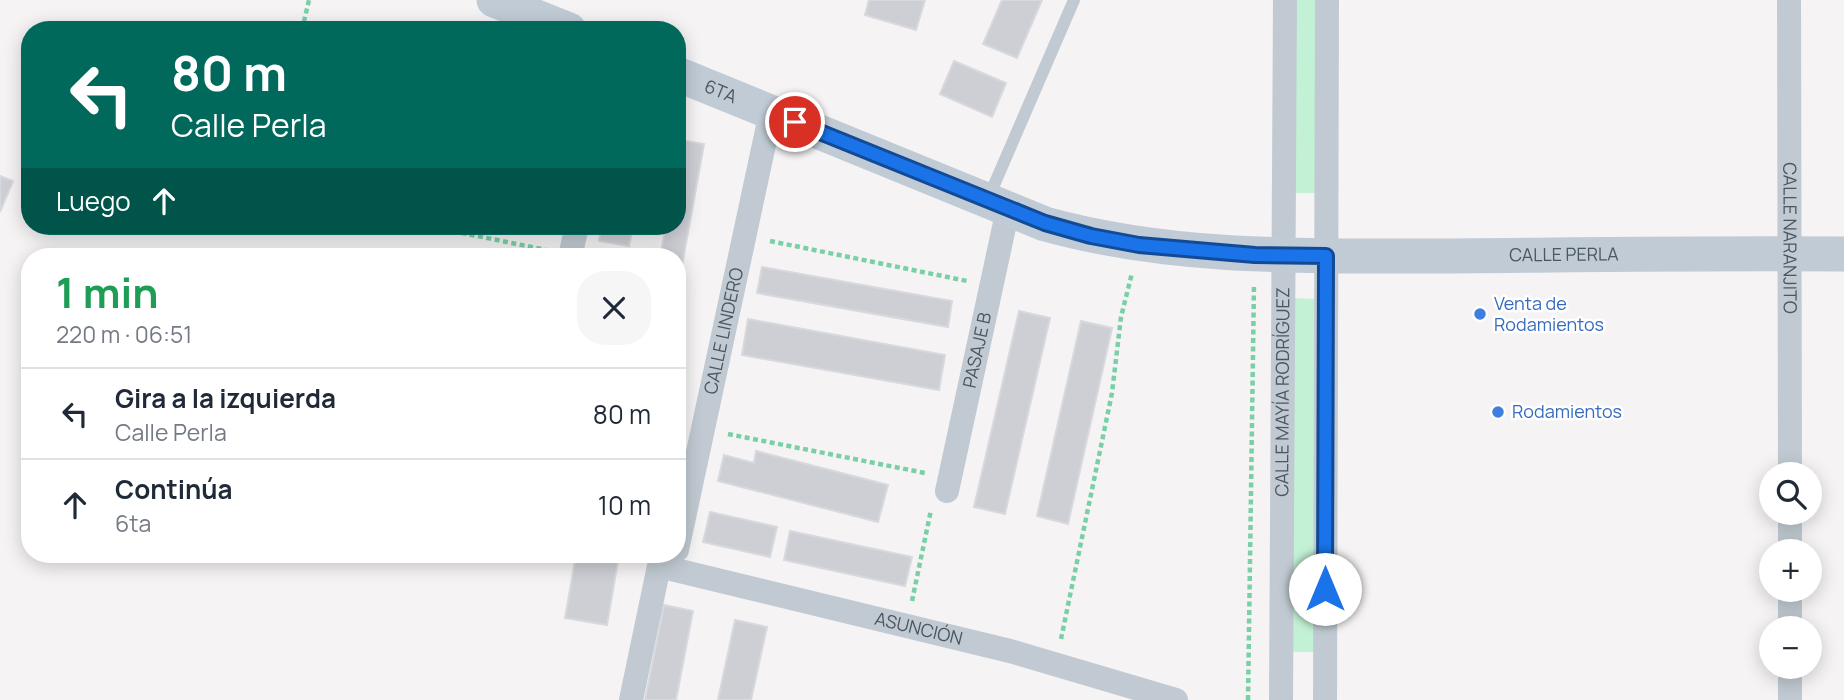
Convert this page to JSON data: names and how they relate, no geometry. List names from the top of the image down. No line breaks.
{"streets":{"main road":["6TA","CALLE PERLA"],"street":["CALLE NARANJITO","CALLE LINDERO","PASAJE B","CALLE MAYÍA RODRÍGUEZ","ASUNCIÓN"]},"crossings":[["6TA","CALLE PERLA"],["6TA","CALLE LINDERO"],["6TA","PASAJE B"],["6TA","CALLE MAYÍA RODRÍGUEZ"],["CALLE NARANJITO","CALLE PERLA"],["CALLE PERLA","CALLE MAYÍA RODRÍGUEZ"]],"places":["Venta de Rodamientos","Rodamientos"],"page":{"turn":["80 m","Calle Perla"],"then":"Luego","heading":["1 min","220 m · 06:51"],"list":[{"name":"Gira a la izquierda","note":"Calle Perla","value":"80 m"},{"name":"Continúa","note":"6ta","value":"10 m"}],"map_buttons":["+","−"]}}
